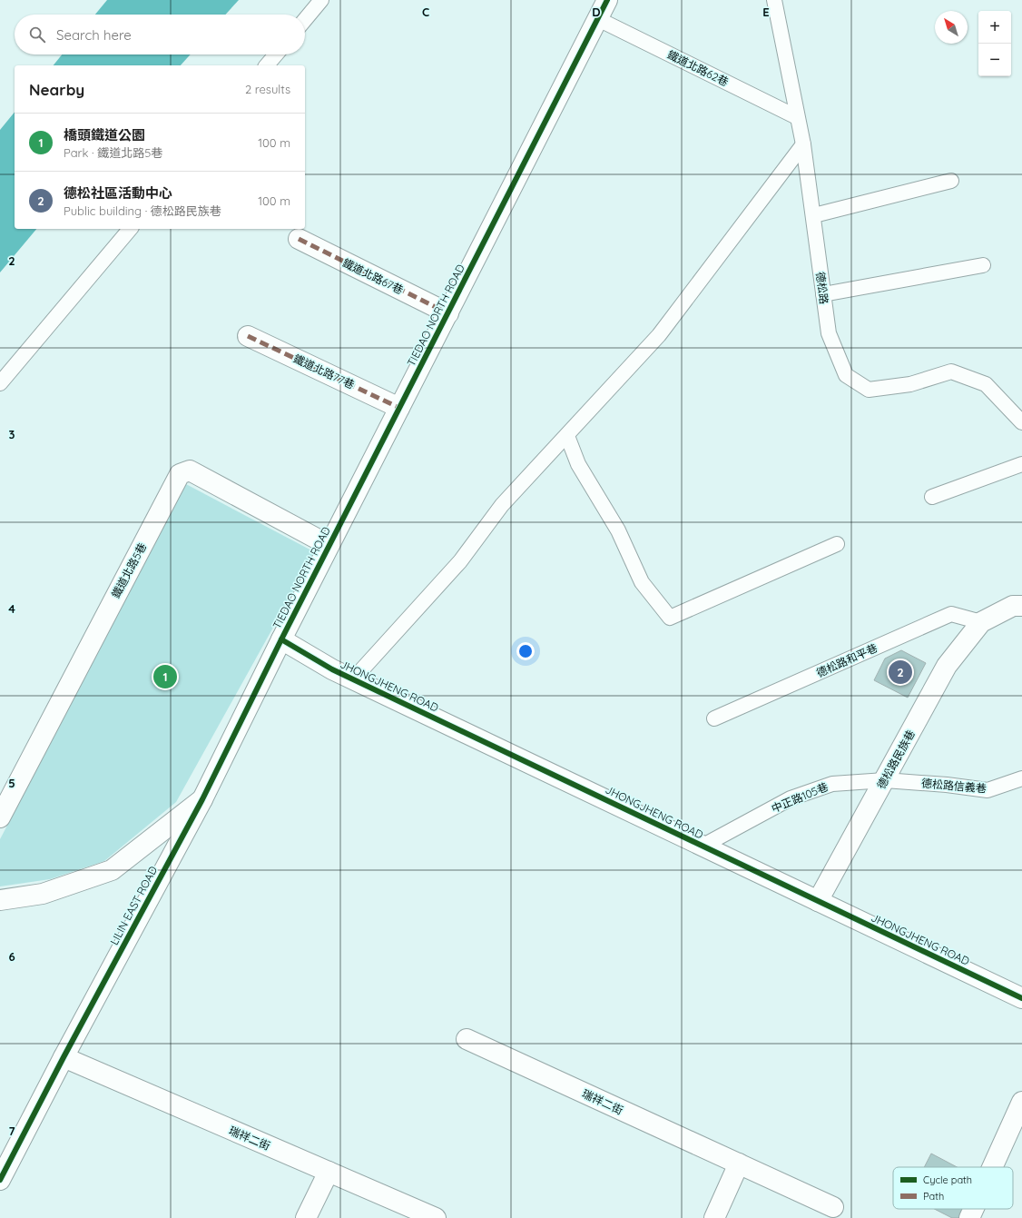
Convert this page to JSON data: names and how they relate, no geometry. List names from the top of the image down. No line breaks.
{"streets":{"street":["鐵道北路67巷","TIEDAO NORTH ROAD","鐵道北路77巷","鐵道北路5巷","JHONGJHENG ROAD","德松路民族巷","LILIN EAST ROAD","瑞祥二街"],"lane":["鐵道北路62巷","德松路","德松路和平巷","德松路信義巷","中正路105巷"]},"crossings":[["鐵道北路62巷","德松路"],["鐵道北路62巷","TIEDAO NORTH ROAD"],["鐵道北路67巷","TIEDAO NORTH ROAD"],["TIEDAO NORTH ROAD","鐵道北路77巷"],["TIEDAO NORTH ROAD","鐵道北路5巷"],["TIEDAO NORTH ROAD","JHONGJHENG ROAD"],["TIEDAO NORTH ROAD","LILIN EAST ROAD"],["德松路和平巷","德松路民族巷"],["JHONGJHENG ROAD","德松路民族巷"],["JHONGJHENG ROAD","中正路105巷"],["JHONGJHENG ROAD","LILIN EAST ROAD"],["德松路民族巷","德松路信義巷"],["德松路民族巷","中正路105巷"],["德松路信義巷","中正路105巷"],["LILIN EAST ROAD","瑞祥二街"]],"legend":["Cycle path","Path"],"north":"top left","page":{"map_buttons":["+","−"],"search":"Search here","heading":["Nearby","2 results"],"list":[{"mark":"1","name":"橋頭鐵道公園","note":"Park · 鐵道北路5巷","value":"100 m"},{"mark":"2","name":"德松社區活動中心","note":"Public building · 德松路民族巷","value":"100 m"}],"pins":["2","1"]},"grid":{"columns":["C","D","E"],"rows":["2","3","4","5","6","7"]}}
